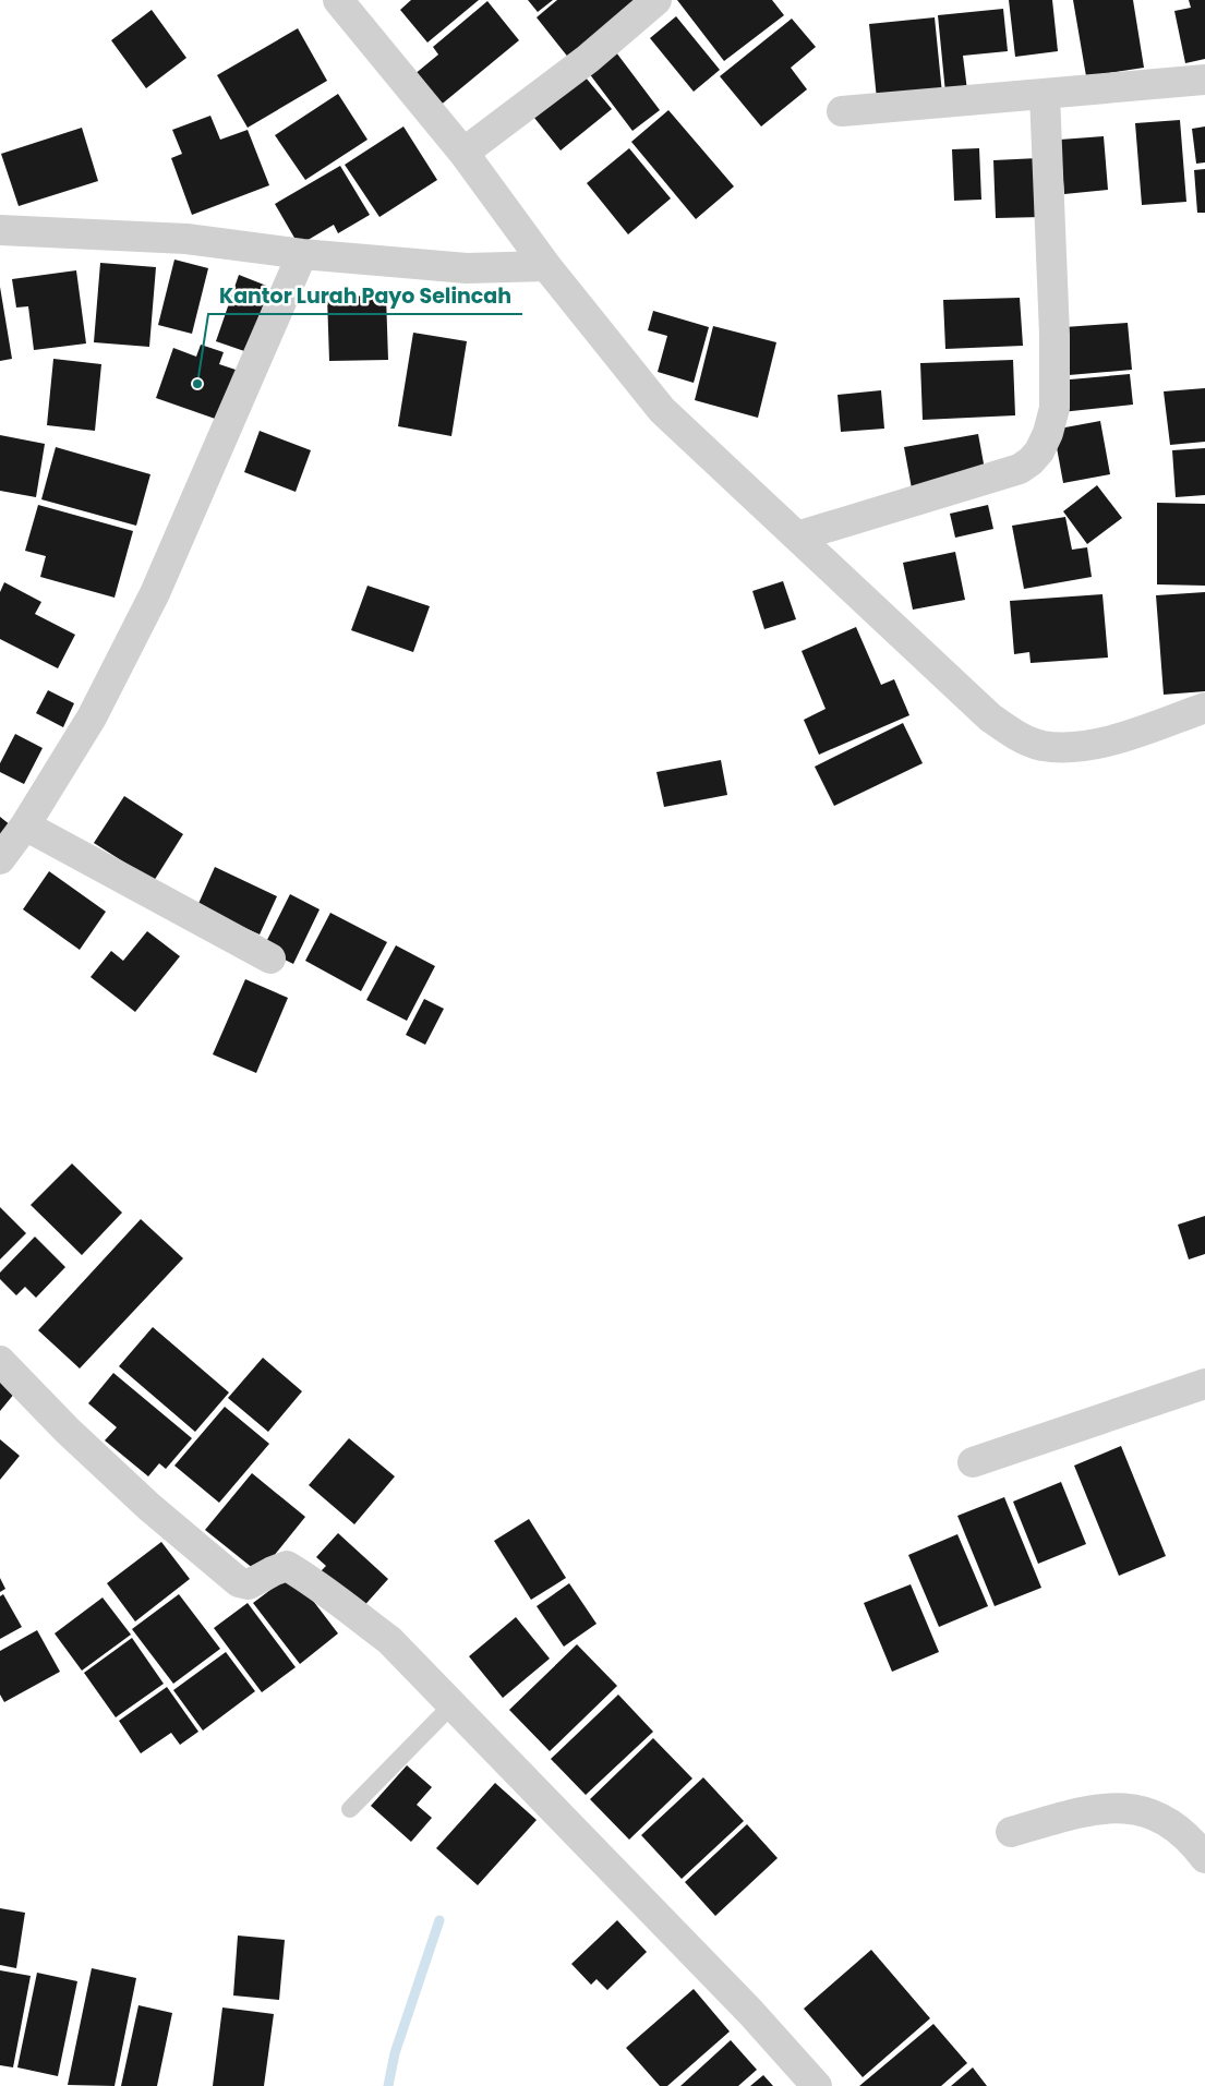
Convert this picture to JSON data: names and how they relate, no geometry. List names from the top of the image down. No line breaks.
{"places":["Kantor Lurah Payo Selincah"]}
